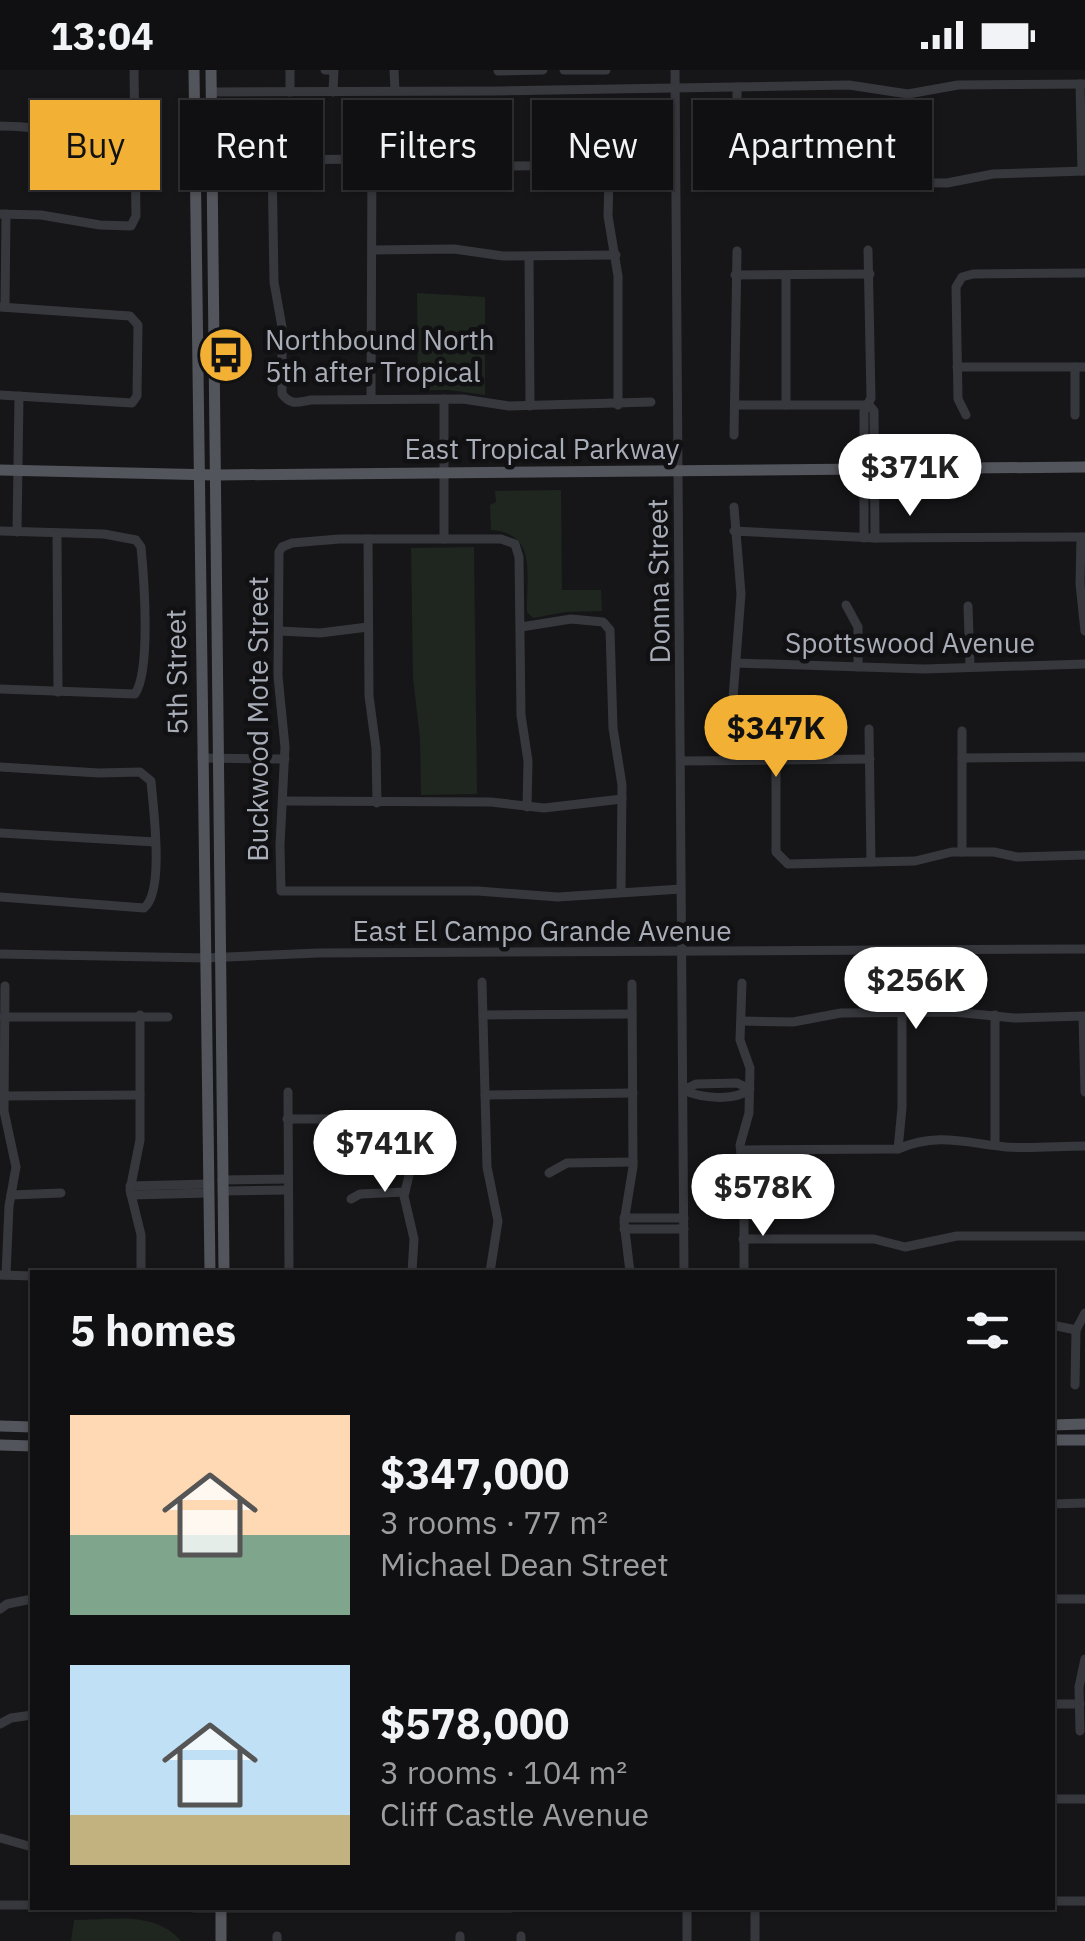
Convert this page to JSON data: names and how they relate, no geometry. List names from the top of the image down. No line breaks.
{"streets":{"main road":["East Tropical Parkway","5th Street"],"street":["Donna Street","Spottswood Avenue","Buckwood Mote Street","East El Campo Grande Avenue"]},"crossings":[["East Tropical Parkway","Donna Street"],["East Tropical Parkway","5th Street"],["Donna Street","East El Campo Grande Avenue"],["5th Street","East El Campo Grande Avenue"]],"places":{"bus stop":["Northbound North 5th after Tropical"]},"page":{"status":"13:04","chip":["Buy","Rent","Filters","New","Apartment"],"price":["$371K","$347K","$256K","$741K","$578K"],"heading":"5 homes","list":[{"name":"$347,000","note":"3 rooms · 77 m² · Michael Dean Street"},{"name":"$578,000","note":"3 rooms · 104 m² · Cliff Castle Avenue"}]}}
